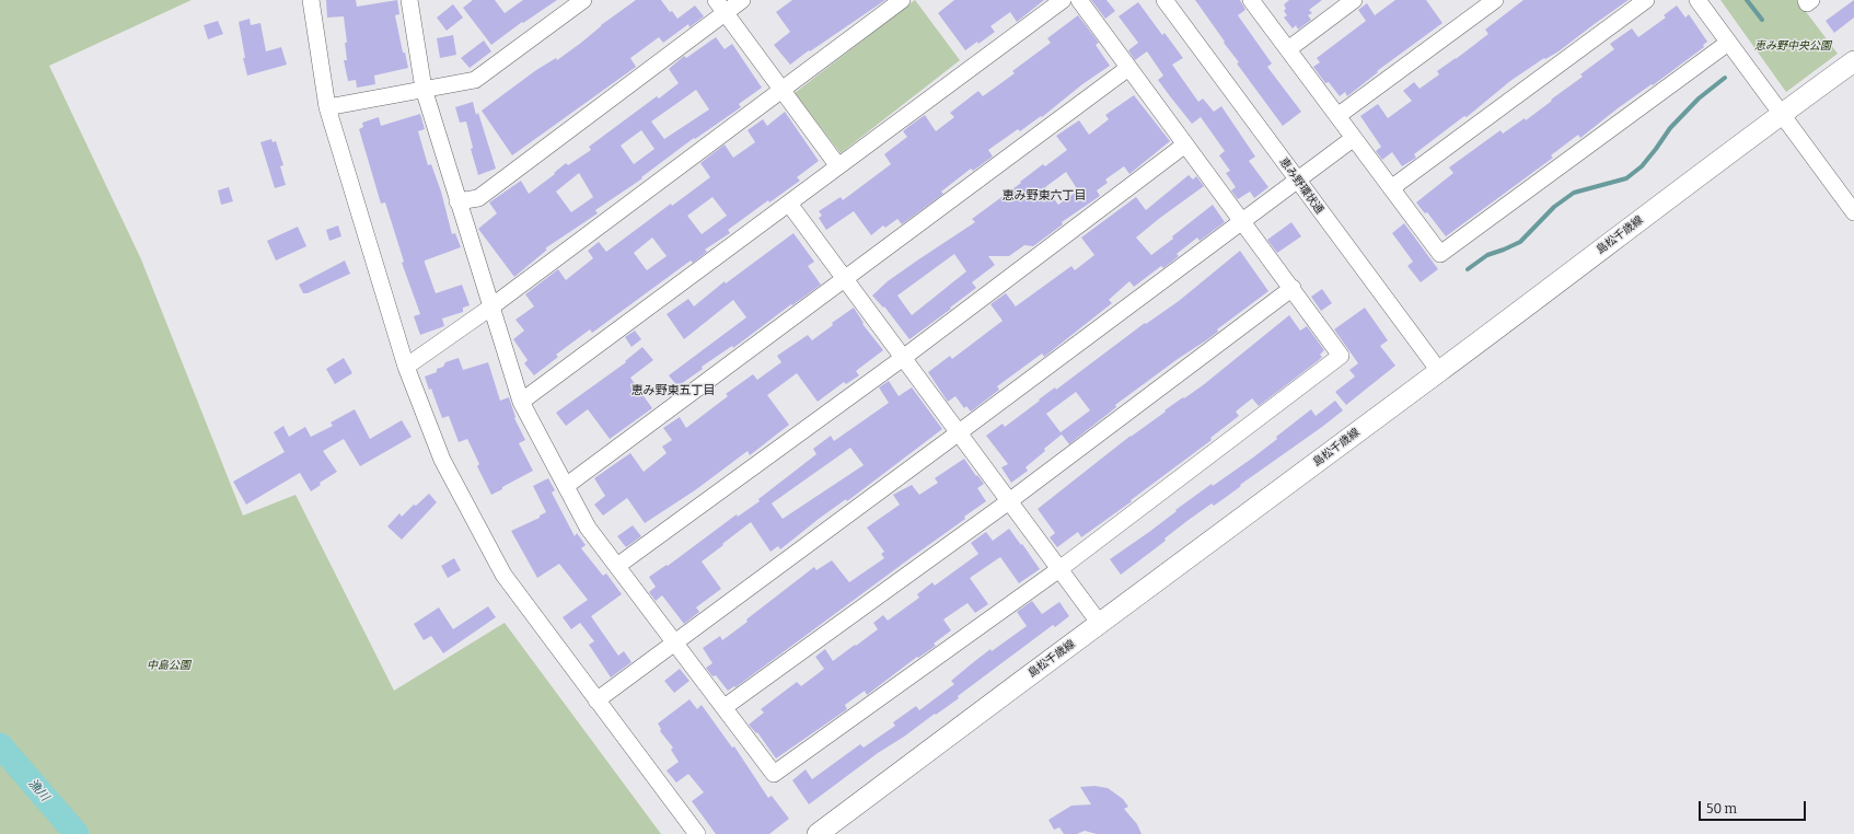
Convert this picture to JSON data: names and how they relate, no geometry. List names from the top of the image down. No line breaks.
{"streets":{"main road":["島松千歳線"],"street":["恵み野環状通"]},"crossings":[["恵み野環状通","島松千歳線"]],"districts":["恵み野東六丁目","恵み野東五丁目"],"water":["漁川"],"parks":["恵み野中央公園","中島公園"],"scale_bar":"50 m"}
